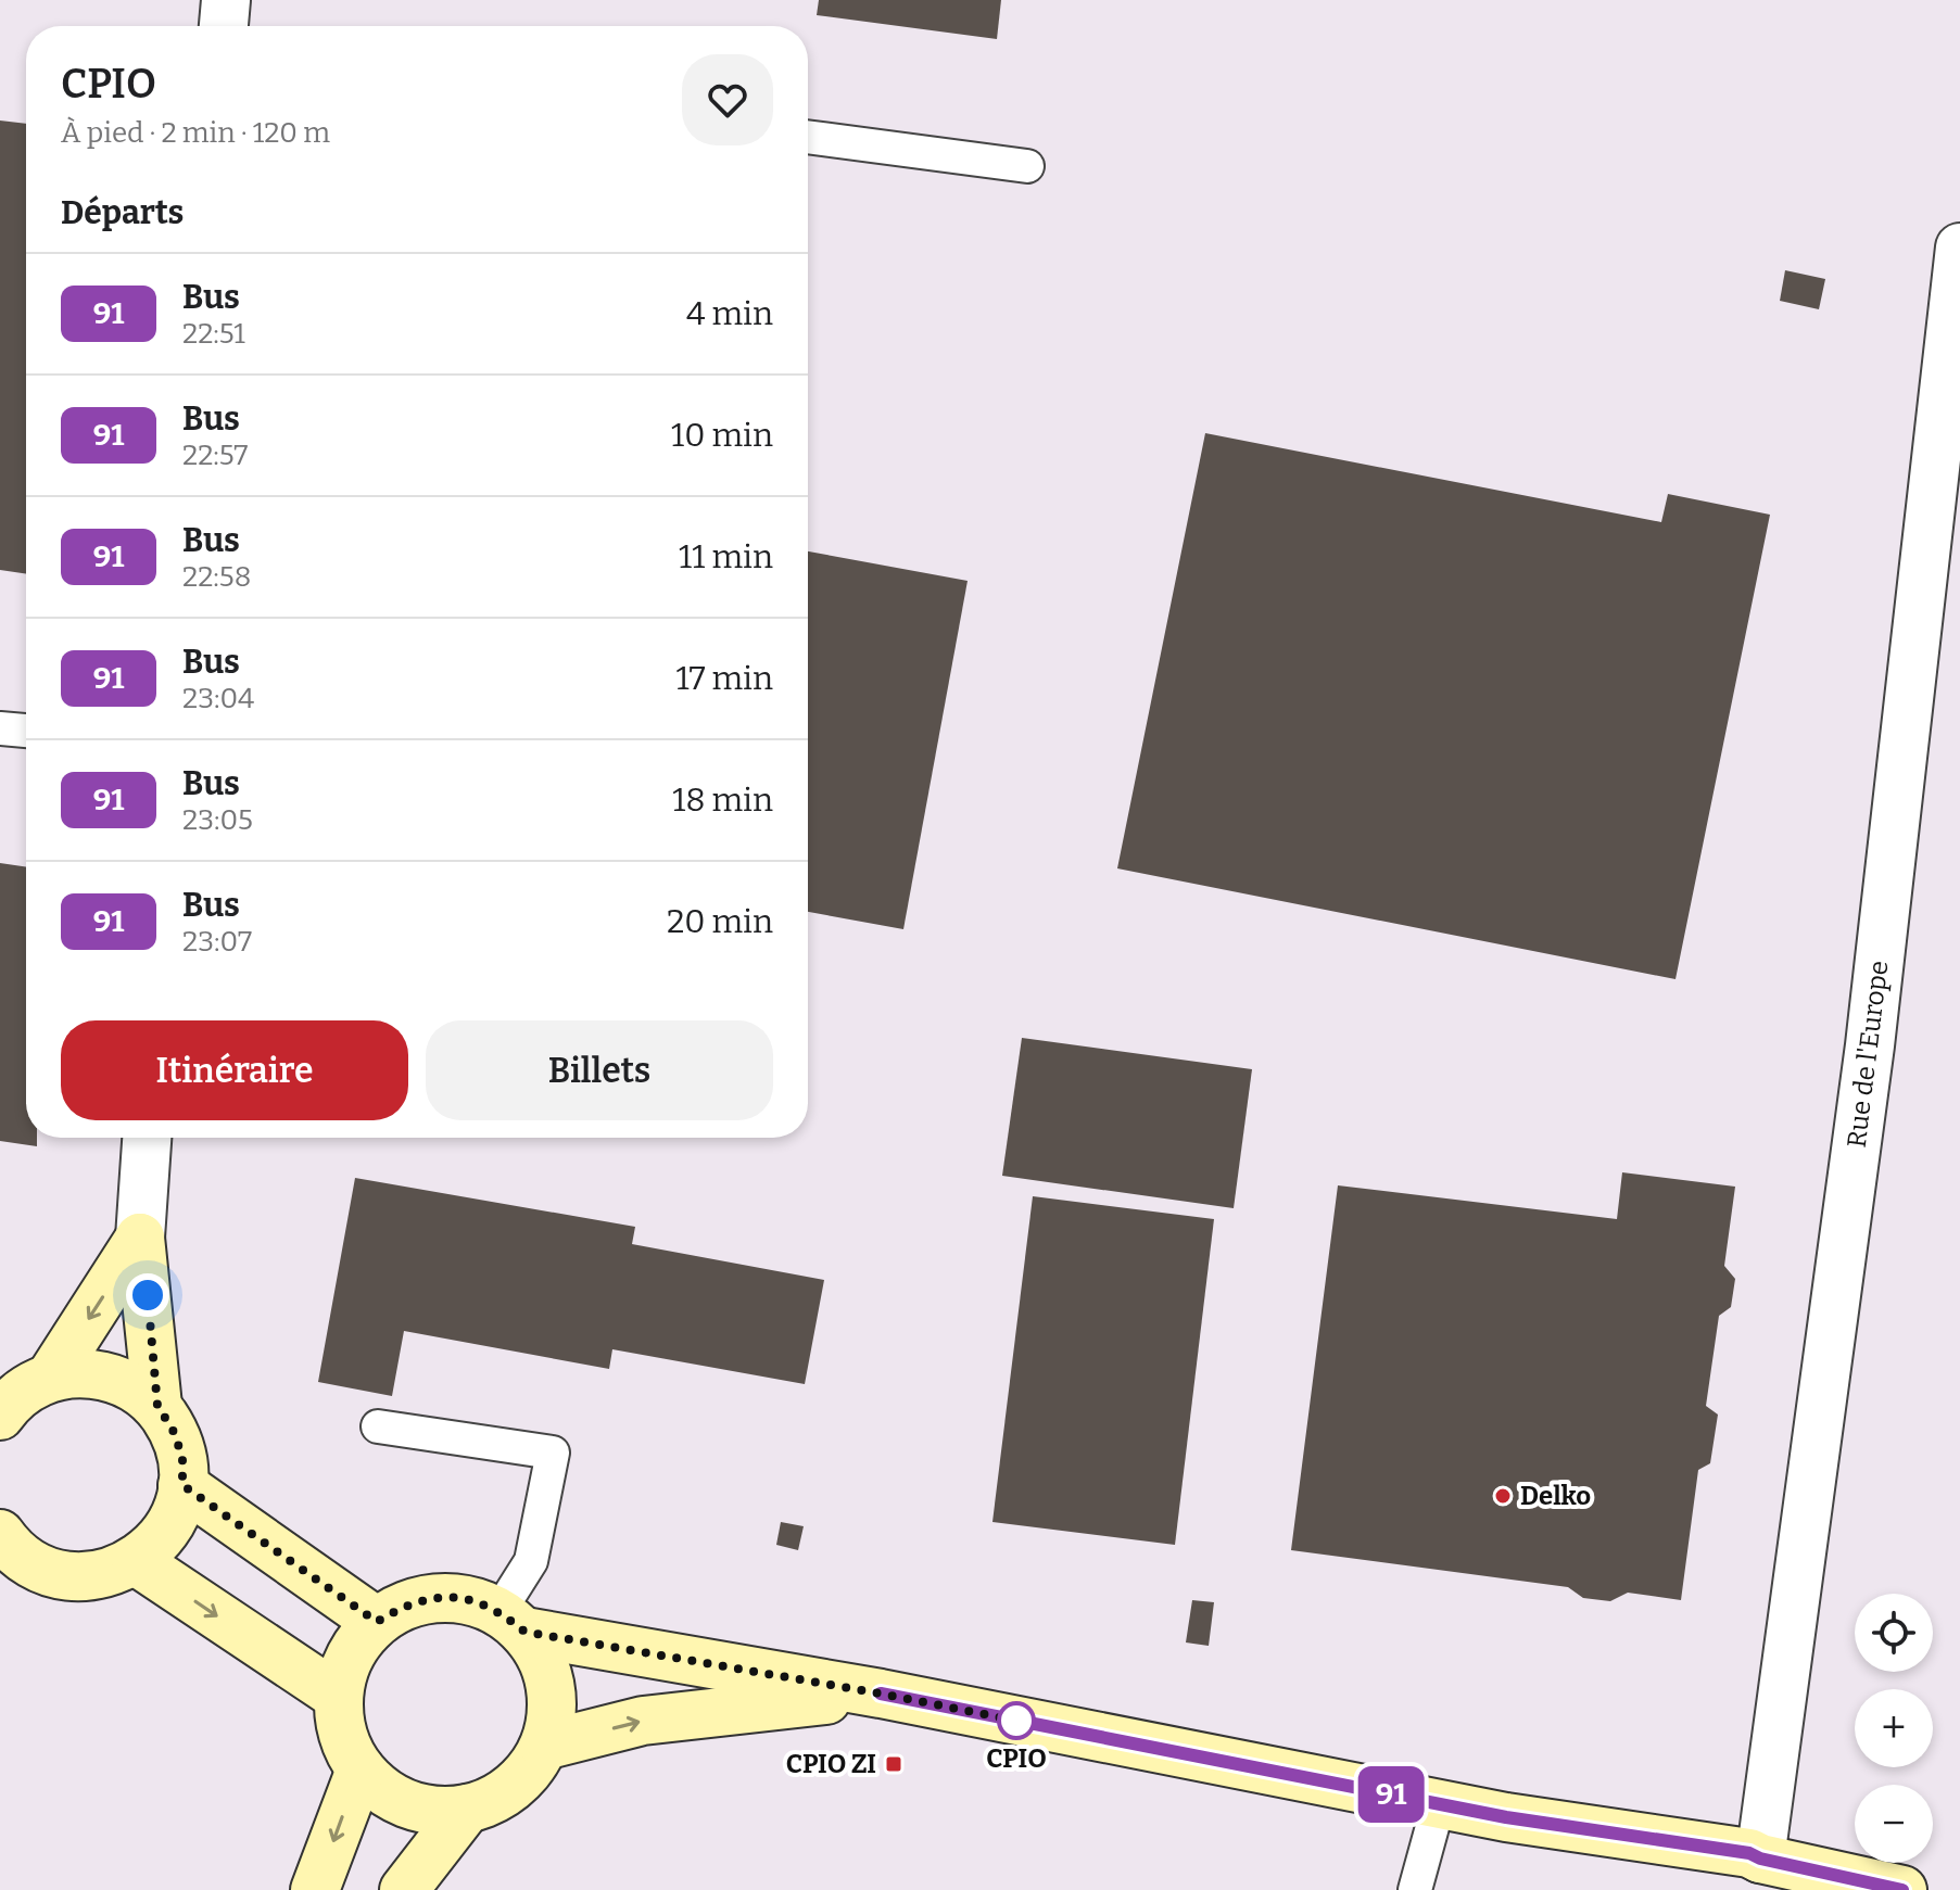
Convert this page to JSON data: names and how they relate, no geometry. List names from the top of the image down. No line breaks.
{"streets":{"street":["Rue de l'Europe"]},"places":{"other":["Delko","CPIO"],"transit":["CPIO ZI"]},"lines":["bus line 91"],"page":{"on_map":"91","heading":[["CPIO","À pied · 2 min · 120 m"],"Départs"],"list":[{"mark":"91","name":"Bus","note":"22:51","value":"4 min"},{"mark":"91","name":"Bus","note":"22:57","value":"10 min"},{"mark":"91","name":"Bus","note":"22:58","value":"11 min"},{"mark":"91","name":"Bus","note":"23:04","value":"17 min"},{"mark":"91","name":"Bus","note":"23:05","value":"18 min"},{"mark":"91","name":"Bus","note":"23:07","value":"20 min"}],"buttons":["Itinéraire","Billets"],"map_buttons":["+","−"]}}
